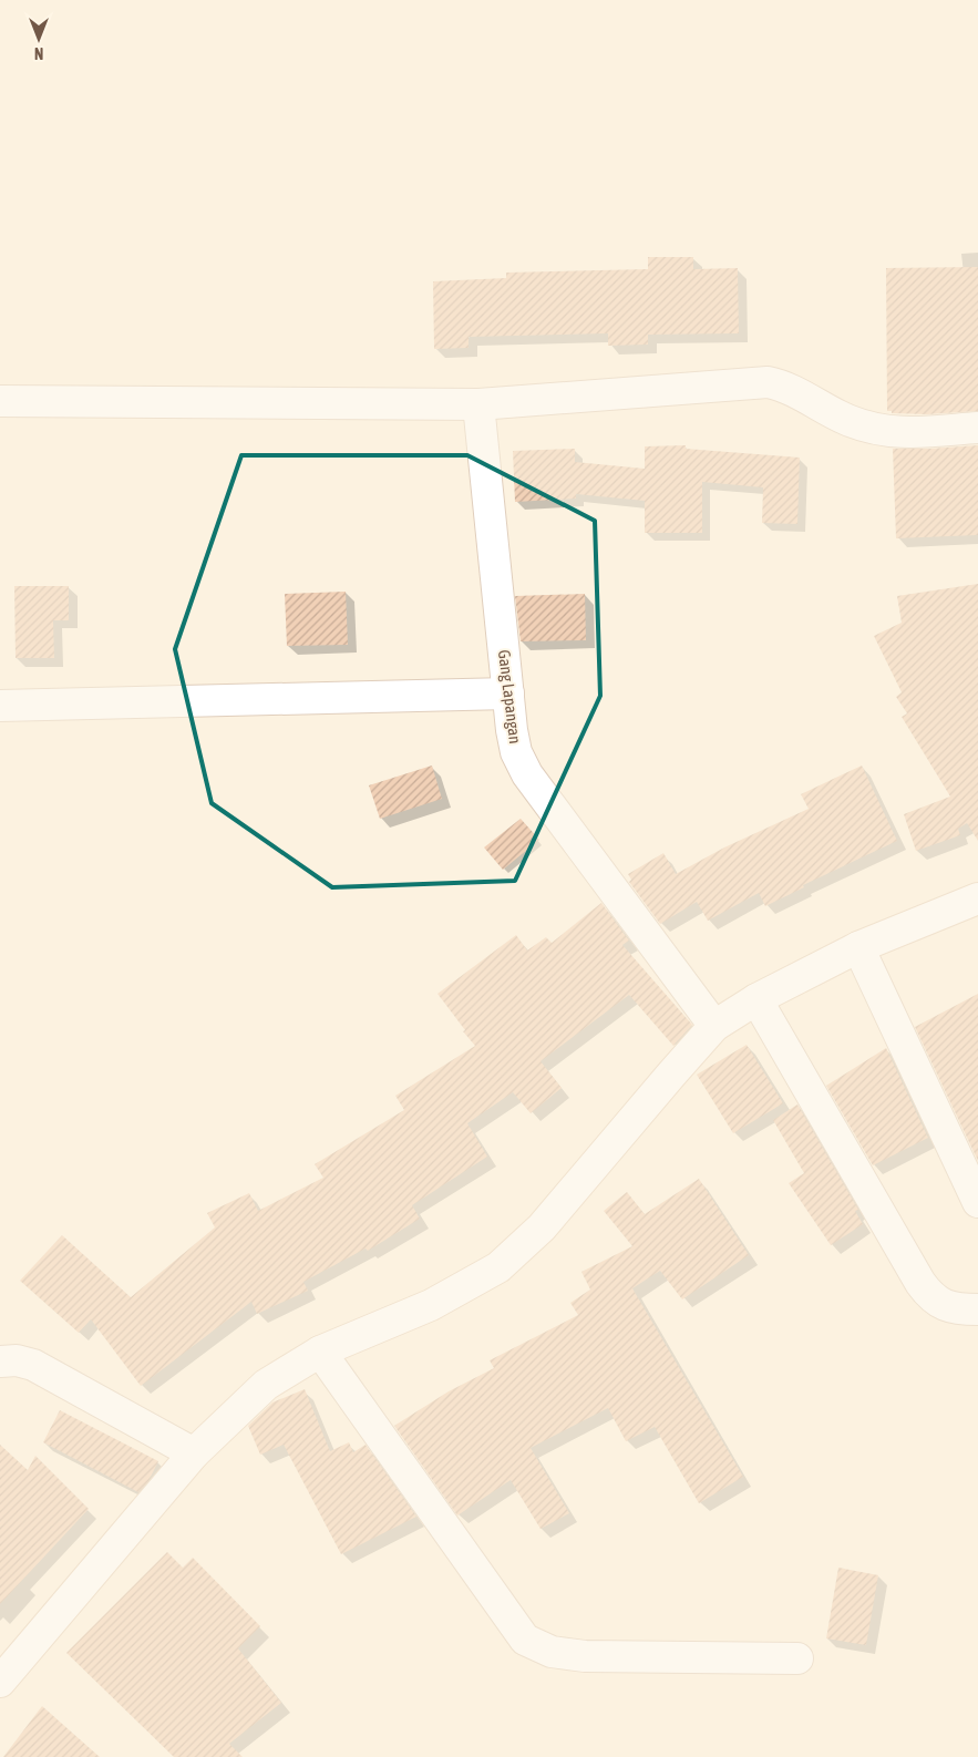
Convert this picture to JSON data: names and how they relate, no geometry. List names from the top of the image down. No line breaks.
{"streets":{"street":["Gang Lapangan"]},"north":"bottom"}
